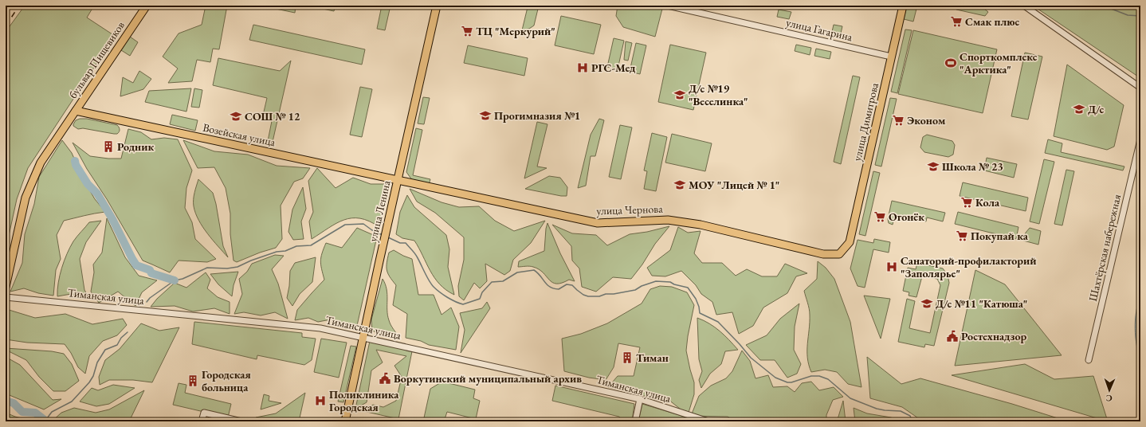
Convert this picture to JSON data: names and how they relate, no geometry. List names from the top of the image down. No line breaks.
{"streets":{"main road":["бульвар Пищевиков","улица Димитрова","Возейская улица","улица Чернова","улица Ленина"],"street":["улица Гагарина","Шахтёрская набережная","Тиманская улица"]},"crossings":[["улица Гагарина","улица Димитрова"],["бульвар Пищевиков","Возейская улица"],["улица Димитрова","улица Чернова"],["Возейская улица","улица Чернова"],["Возейская улица","улица Ленина"],["улица Чернова","улица Ленина"],["улица Ленина","Тиманская улица"]],"places":{"supermarket":["Смак плюс","ТЦ \"Меркурий\"","Эконом","Кола","Огонёк","Покупай ка"],"sports":["Спорткомплекс \"Арктика\""],"hospital":["РГС-Мед","Санаторий-профилакторий \"Заполярье\"","Поликлиника Городская"],"school or university":["Д/с №19 \"Веселинка\"","Д/с","Прогимназия №1","СОШ № 12","Школа № 23","МОУ \"Лицей № 1\"","Д/с №11 \"Катюша\""],"building":["Родник","Тиман","Городская больница"],"public building":["Ростехнадзор","Воркутинский муниципальный архив"]},"north":"bottom"}
